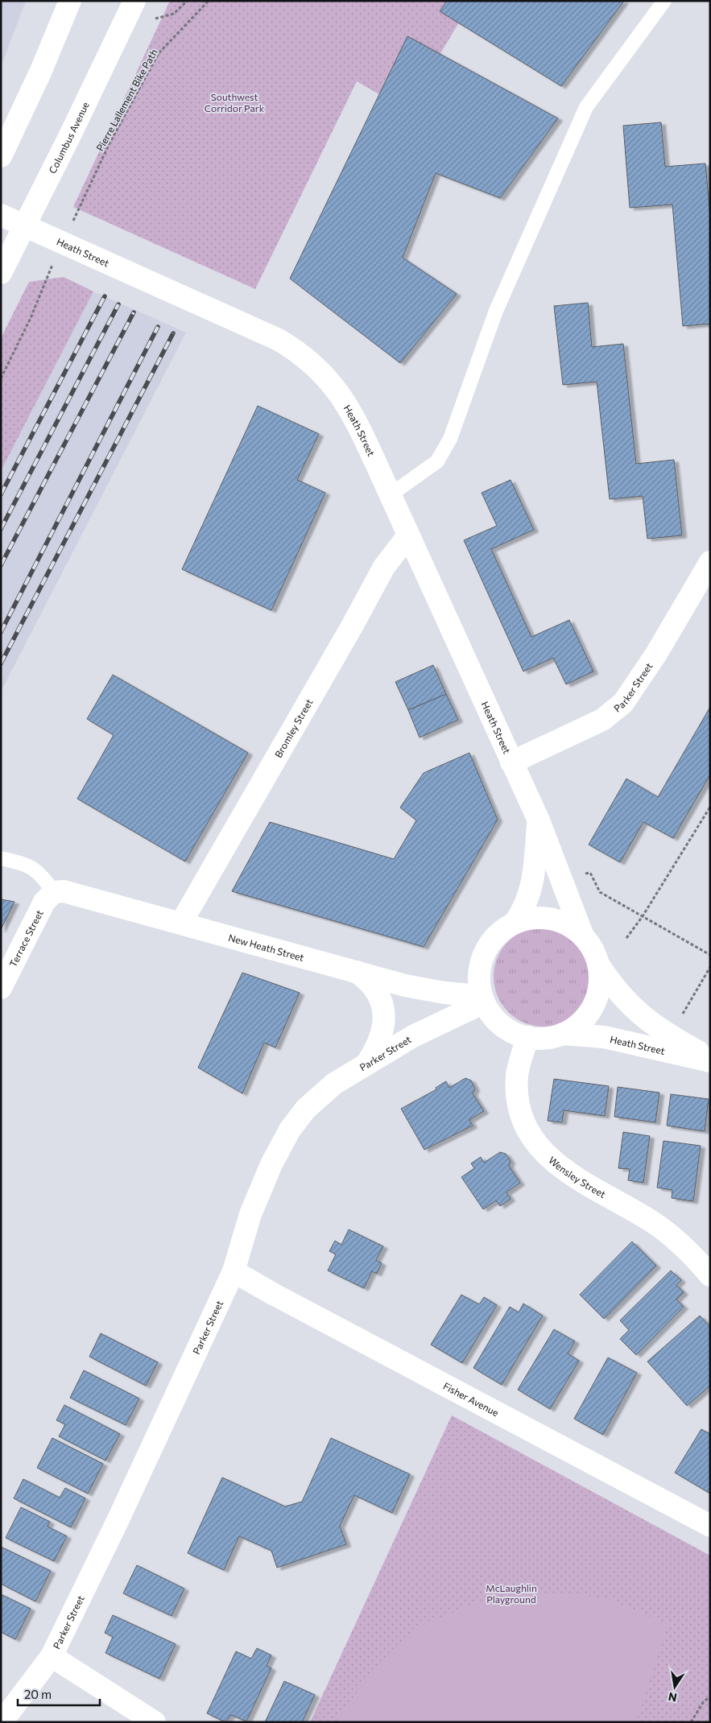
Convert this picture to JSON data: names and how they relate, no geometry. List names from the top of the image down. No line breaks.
{"streets":{"street":["Columbus Avenue","Heath Street","Parker Street","Bromley Street","Terrace Street","New Heath Street","Wensley Street","Fisher Avenue"],"path":["Pierre Lallement Bike Path"]},"crossings":[["Columbus Avenue","Heath Street"],["Heath Street","Parker Street"],["Heath Street","Bromley Street"],["Heath Street","New Heath Street"],["Heath Street","Wensley Street"],["Parker Street","New Heath Street"],["Parker Street","Wensley Street"],["Parker Street","Fisher Avenue"],["Bromley Street","New Heath Street"],["Terrace Street","New Heath Street"],["New Heath Street","Wensley Street"]],"parks":["Southwest Corridor Park","McLaughlin Playground"],"scale_bar":"20 m","north":"bottom"}
